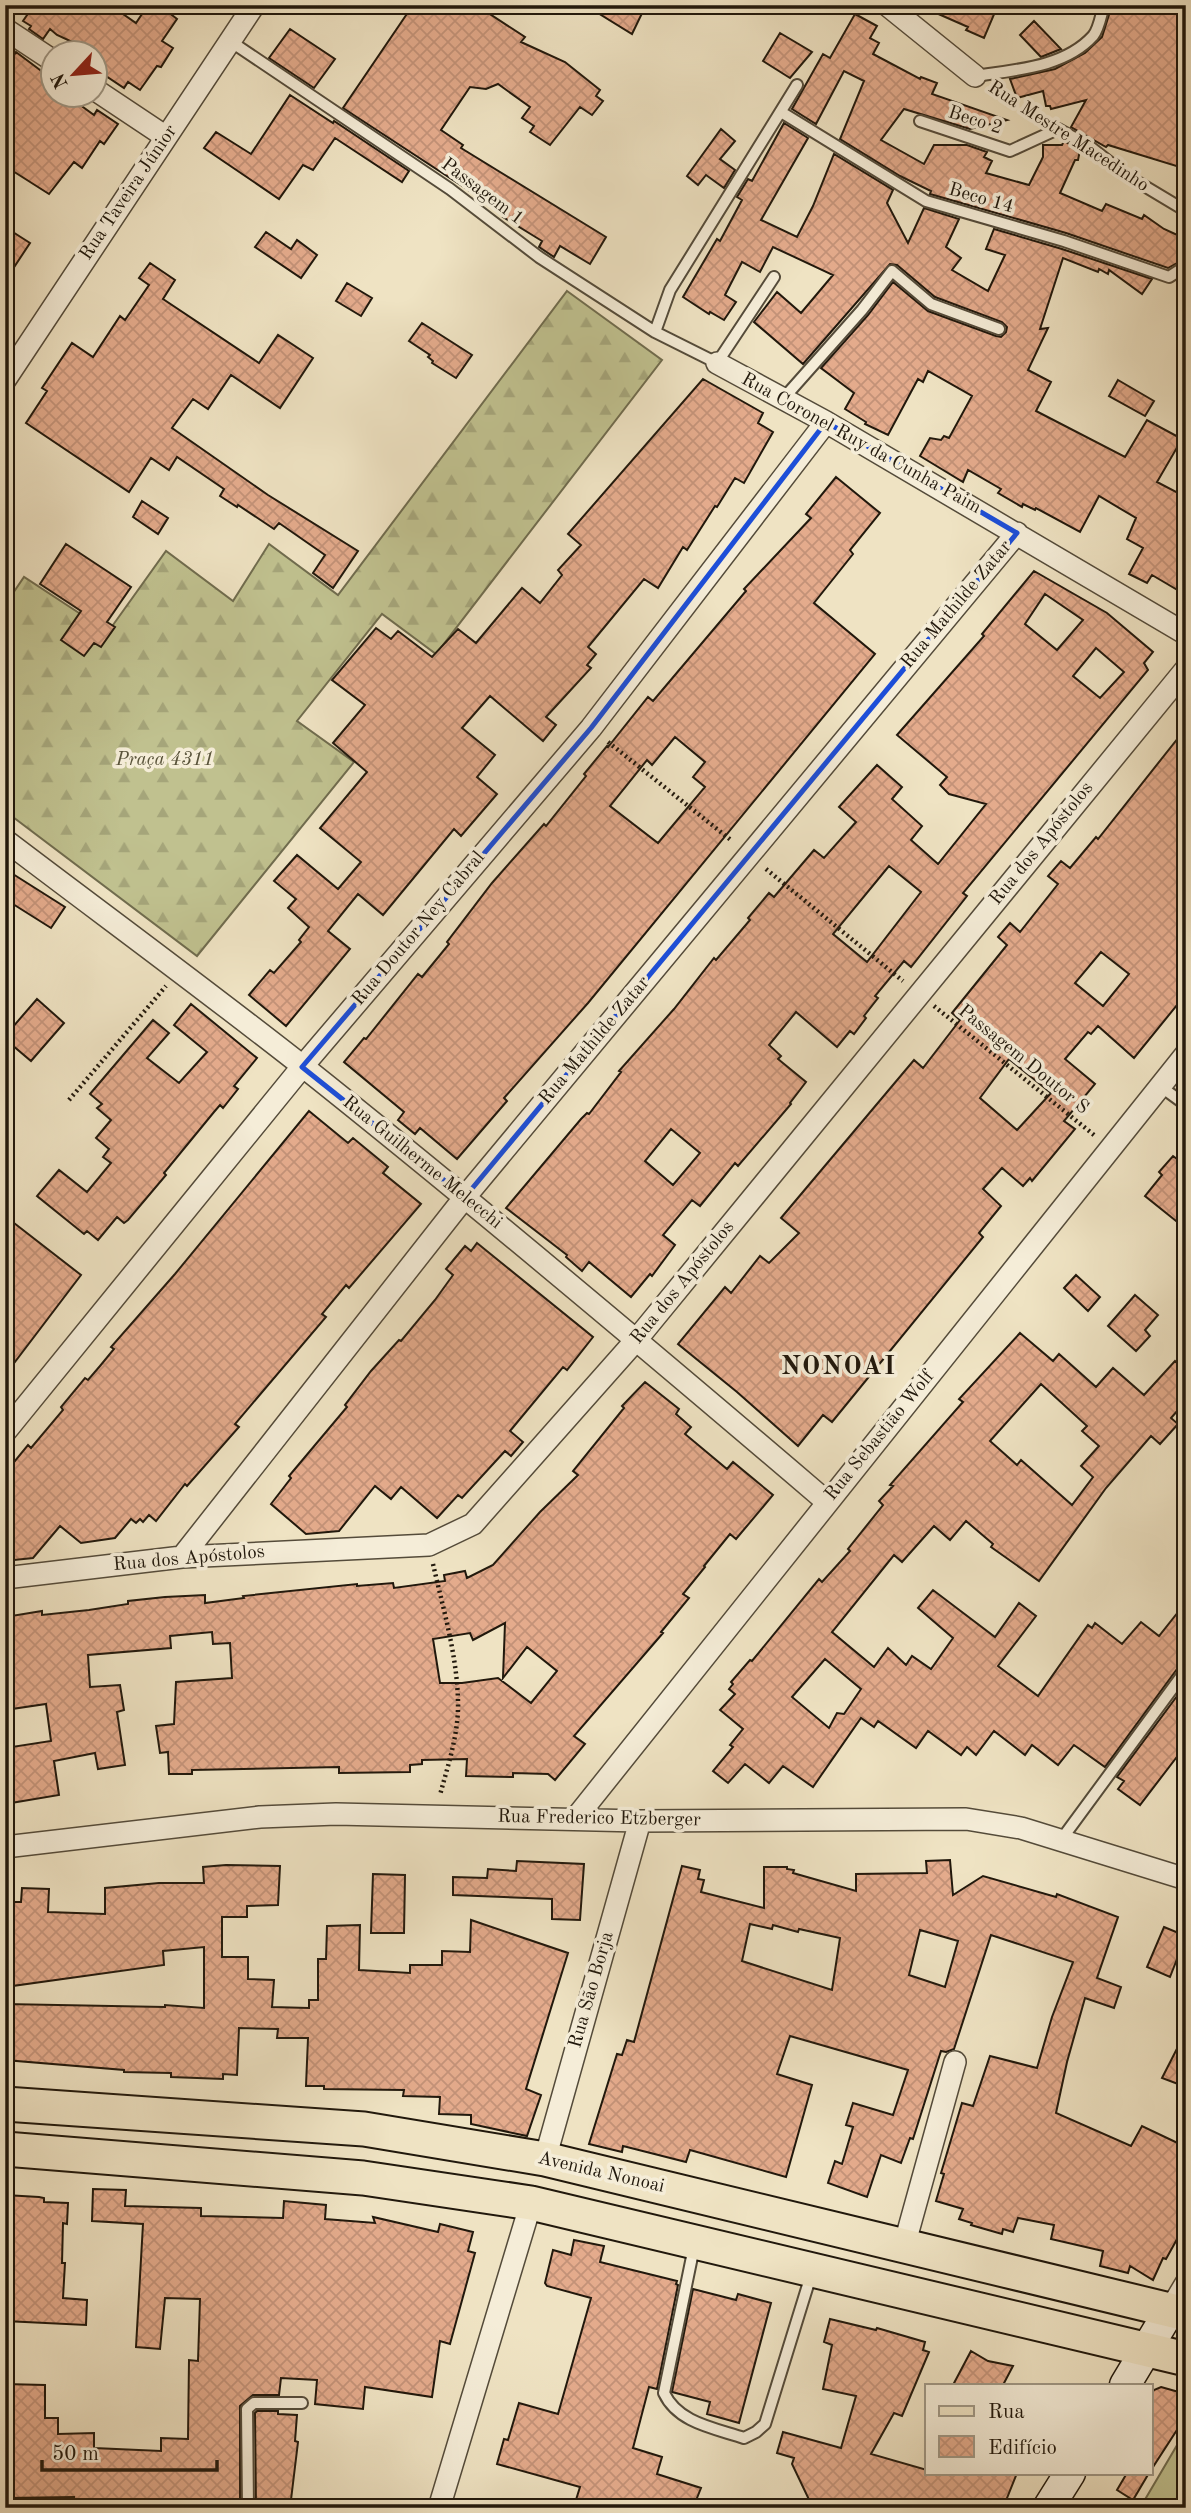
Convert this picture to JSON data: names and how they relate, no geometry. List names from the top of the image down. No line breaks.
{"streets":{"main road":["Avenida Nonoai"],"street":["Rua Mestre Macedinho","Rua Taveira Júnior","Rua Coronel Ruy da Cunha Paim","Rua Mathilde Zatar","Rua dos Apóstolos","Rua Doutor Ney Cabral","Rua Guilherme Melecchi","Rua Sebastião Wolf","Rua Frederico Etzberger","Rua São Borja"],"lane":["Beco 2","Passagem 1","Beco 14"],"path":["Passagem Doutor S"]},"crossings":[["Beco 2","Rua Mestre Macedinho"],["Passagem 1","Rua Taveira Júnior"],["Passagem 1","Rua Coronel Ruy da Cunha Paim"],["Rua Coronel Ruy da Cunha Paim","Rua Mathilde Zatar"],["Rua Coronel Ruy da Cunha Paim","Rua Doutor Ney Cabral"],["Rua Mathilde Zatar","Rua dos Apóstolos"],["Rua Mathilde Zatar","Rua Guilherme Melecchi"],["Rua dos Apóstolos","Passagem Doutor S"],["Rua dos Apóstolos","Rua Guilherme Melecchi"],["Rua Doutor Ney Cabral","Rua Guilherme Melecchi"],["Passagem Doutor S","Rua Sebastião Wolf"],["Rua Guilherme Melecchi","Rua Sebastião Wolf"],["Rua Sebastião Wolf","Rua Frederico Etzberger"],["Rua Frederico Etzberger","Rua São Borja"],["Rua São Borja","Avenida Nonoai"]],"districts":["NONOAI"],"parks":["Praça 4311"],"legend":["Rua","Edifício"],"scale_bar":"50 m","north":"bottom left"}
